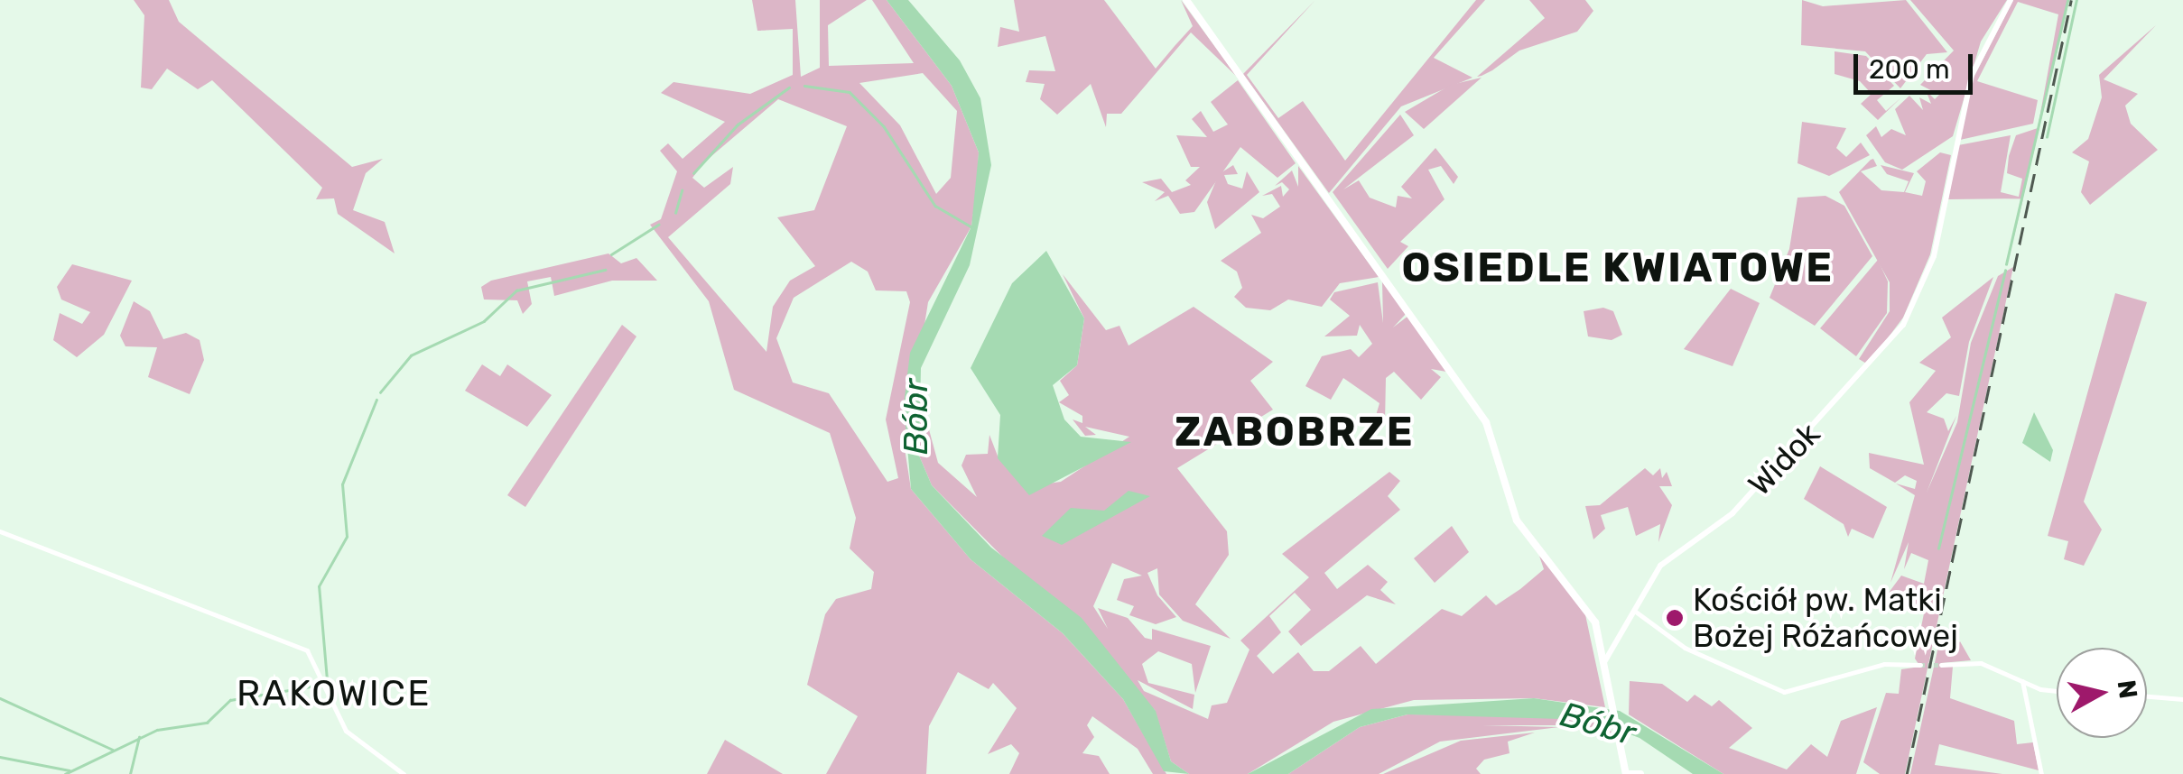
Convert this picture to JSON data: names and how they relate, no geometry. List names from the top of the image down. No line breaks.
{"streets":{"main road":["Widok"]},"districts":["OSIEDLE KWIATOWE","ZABOBRZE","RAKOWICE"],"water":["Bóbr"],"places":["Kościół pw. Matki Bożej Różańcowej"],"scale_bar":"200 m","north":"right"}
